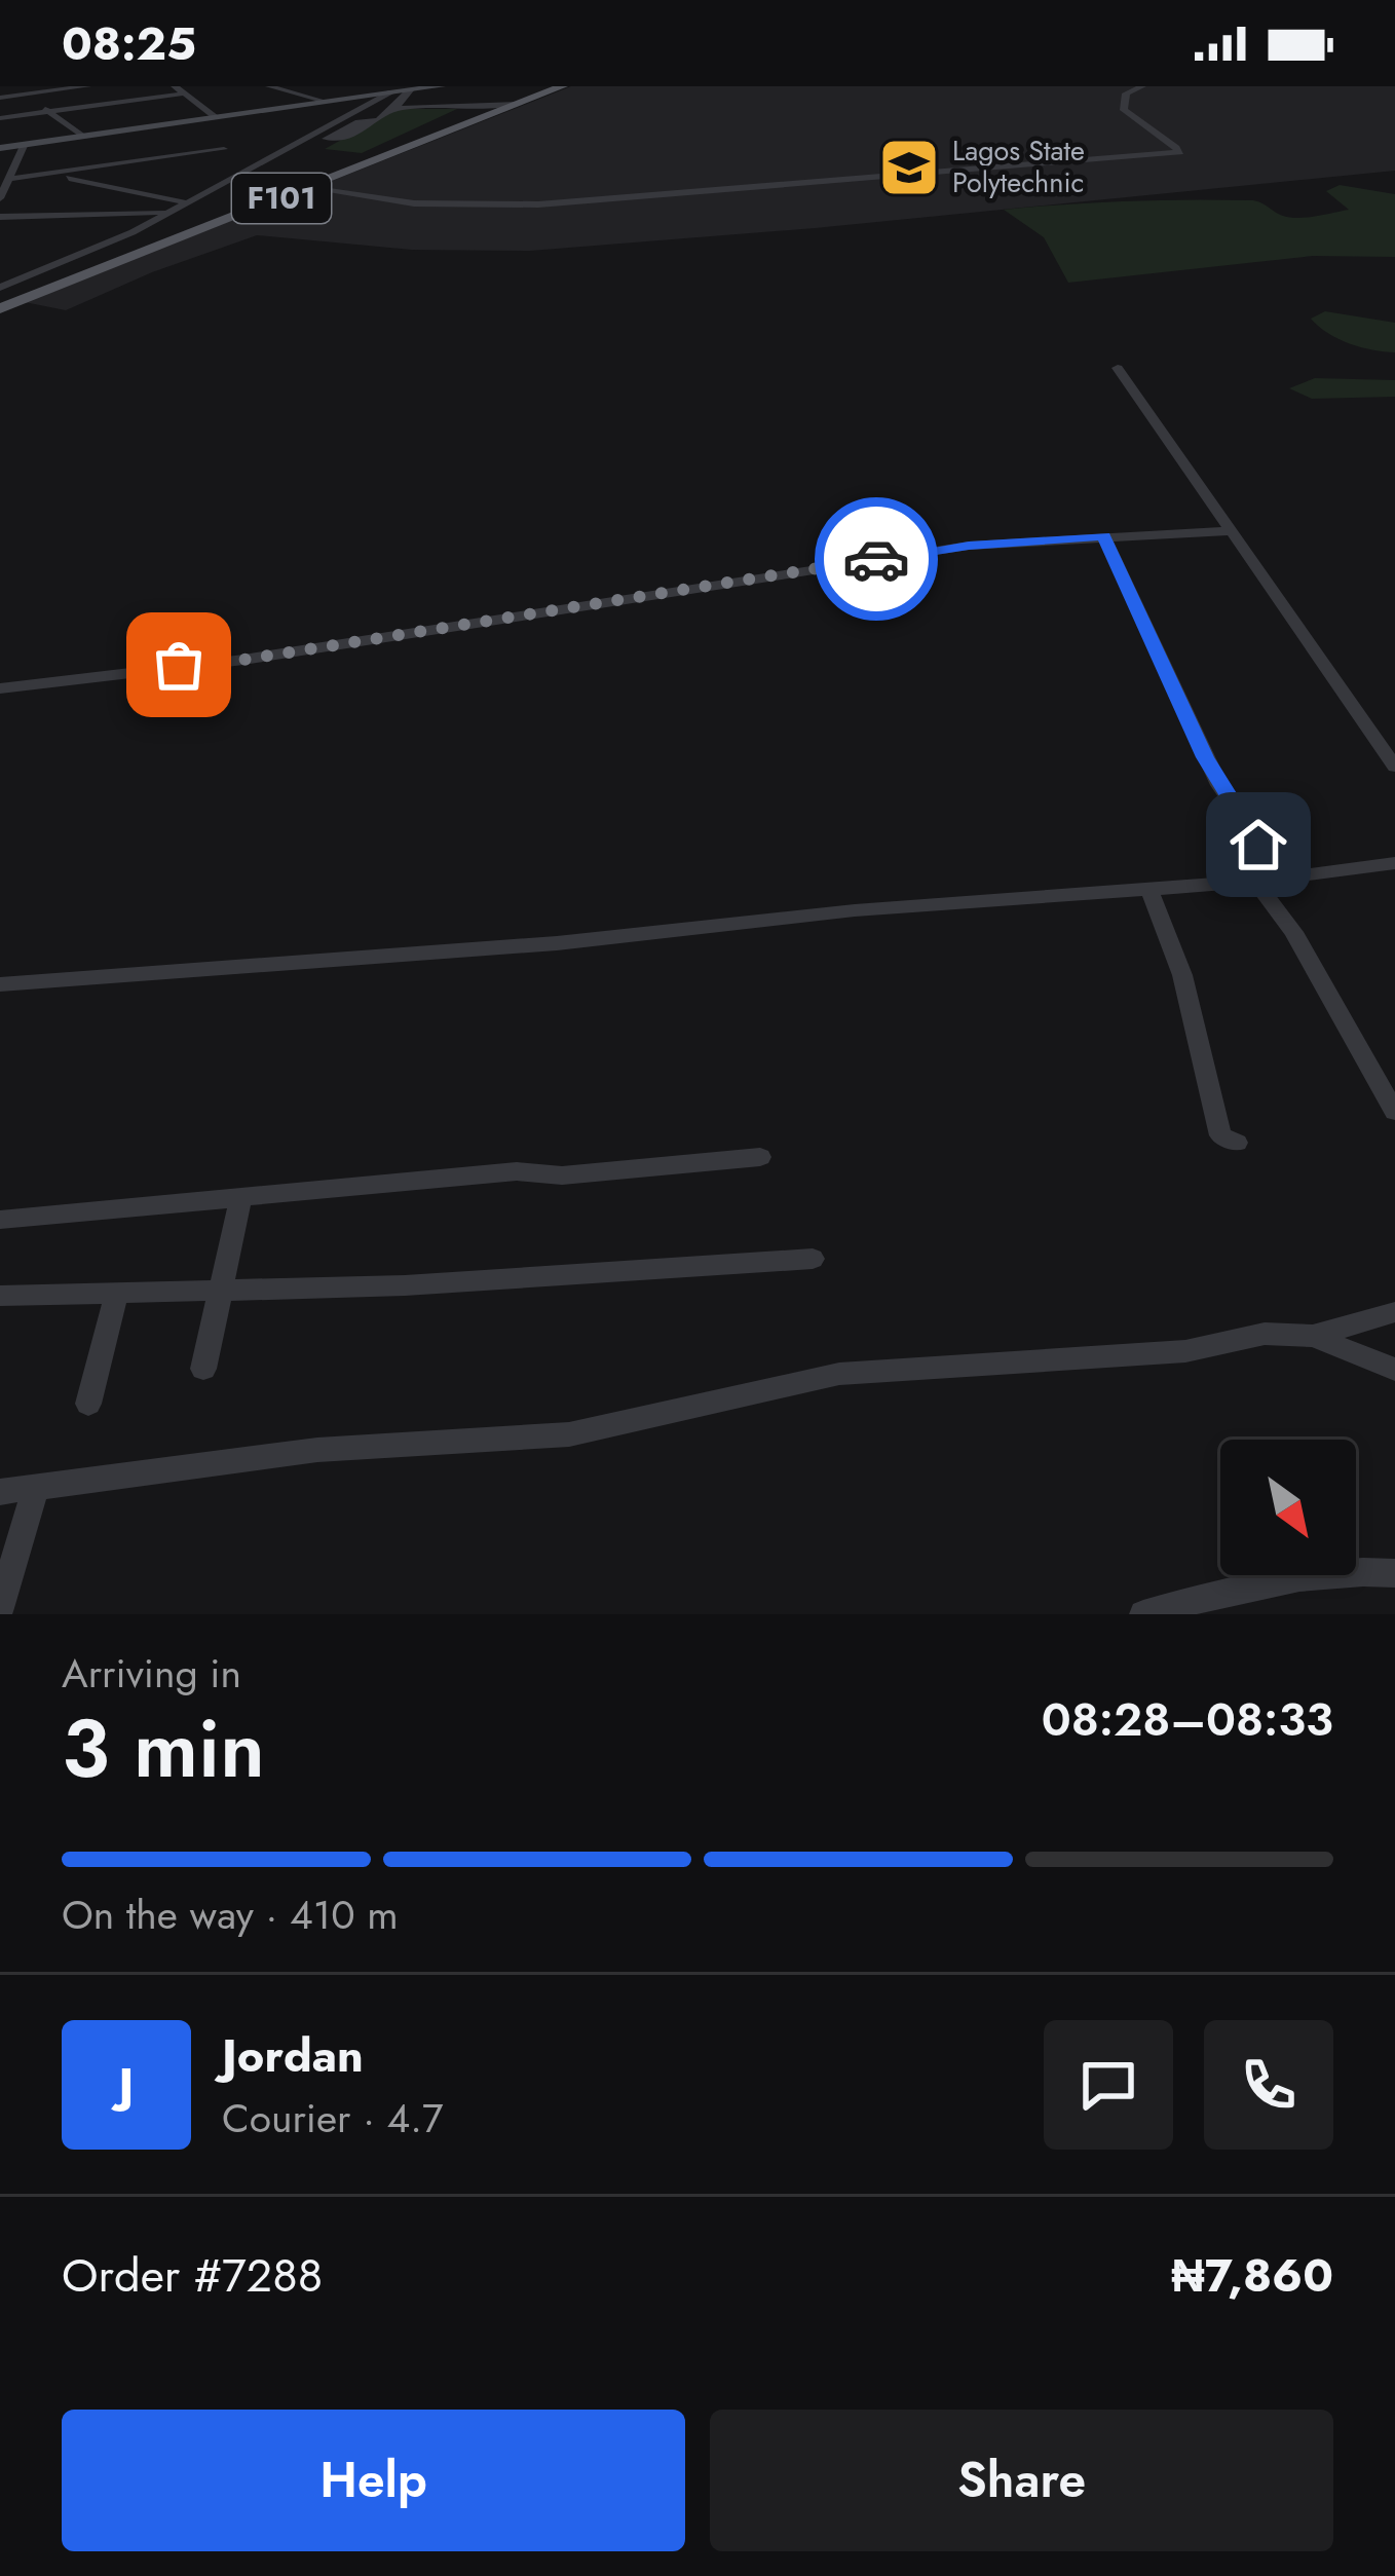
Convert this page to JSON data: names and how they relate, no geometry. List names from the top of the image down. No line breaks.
{"streets":{"main road":["F101"]},"places":{"school or university":["Lagos State Polytechnic"]},"north":"bottom right","page":{"status":"08:25","heading":["3 min","Arriving in","08:28–08:33"],"panel":["Jordan","Courier · 4.7","Order #7288","₦7,860"],"bar":"On the way · 410 m","round":"J","buttons":["Help","Share"]}}
